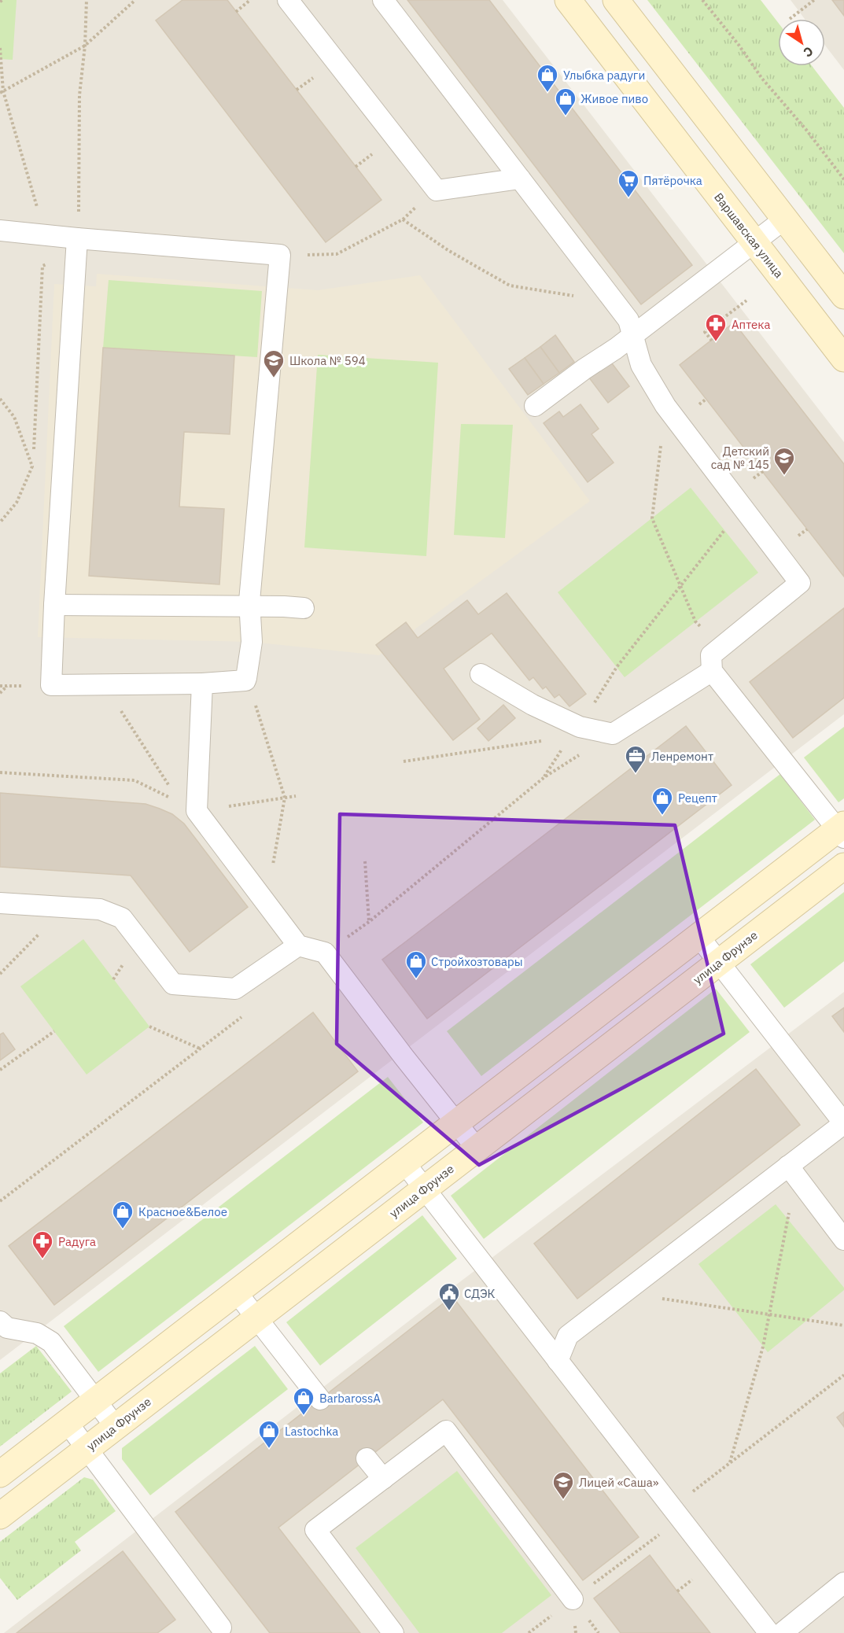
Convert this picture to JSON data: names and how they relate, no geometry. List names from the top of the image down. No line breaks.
{"streets":{"street":["Варшавская улица","улица Фрунзе"]},"places":{"shop":["Улыбка радуги","Живое пиво","Рецепт","Стройхозтовары","Красное&Белое","BarbarossA","Lastochka"],"supermarket":["Пятёрочка"],"pharmacy":["Аптека","Радуга"],"school or university":["Школа № 594","Детский сад № 145","Лицей «Саша»"],"office":["Ленремонт"],"public building":["СДЭК"]},"north":"bottom right"}
